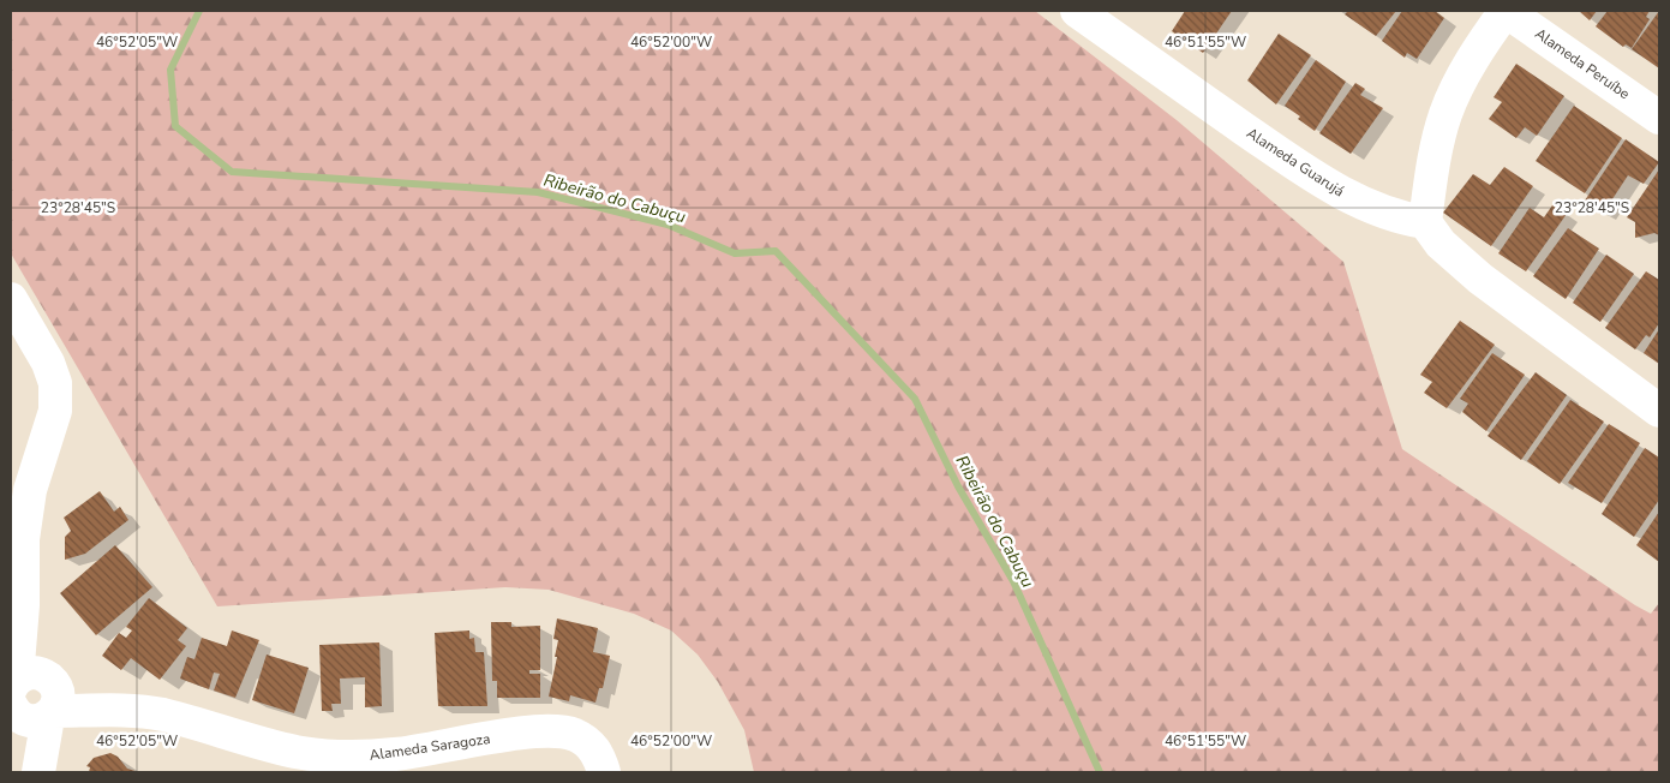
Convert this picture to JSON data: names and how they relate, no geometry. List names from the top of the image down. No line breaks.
{"streets":{"street":["Alameda Peruíbe","Alameda Guarujá","Alameda Saragoza"]},"water":["Ribeirão do Cabuçu"],"coordinates":["46°52'05\"W","46°52'00\"W","46°51'55\"W","23°28'45\"S"]}
